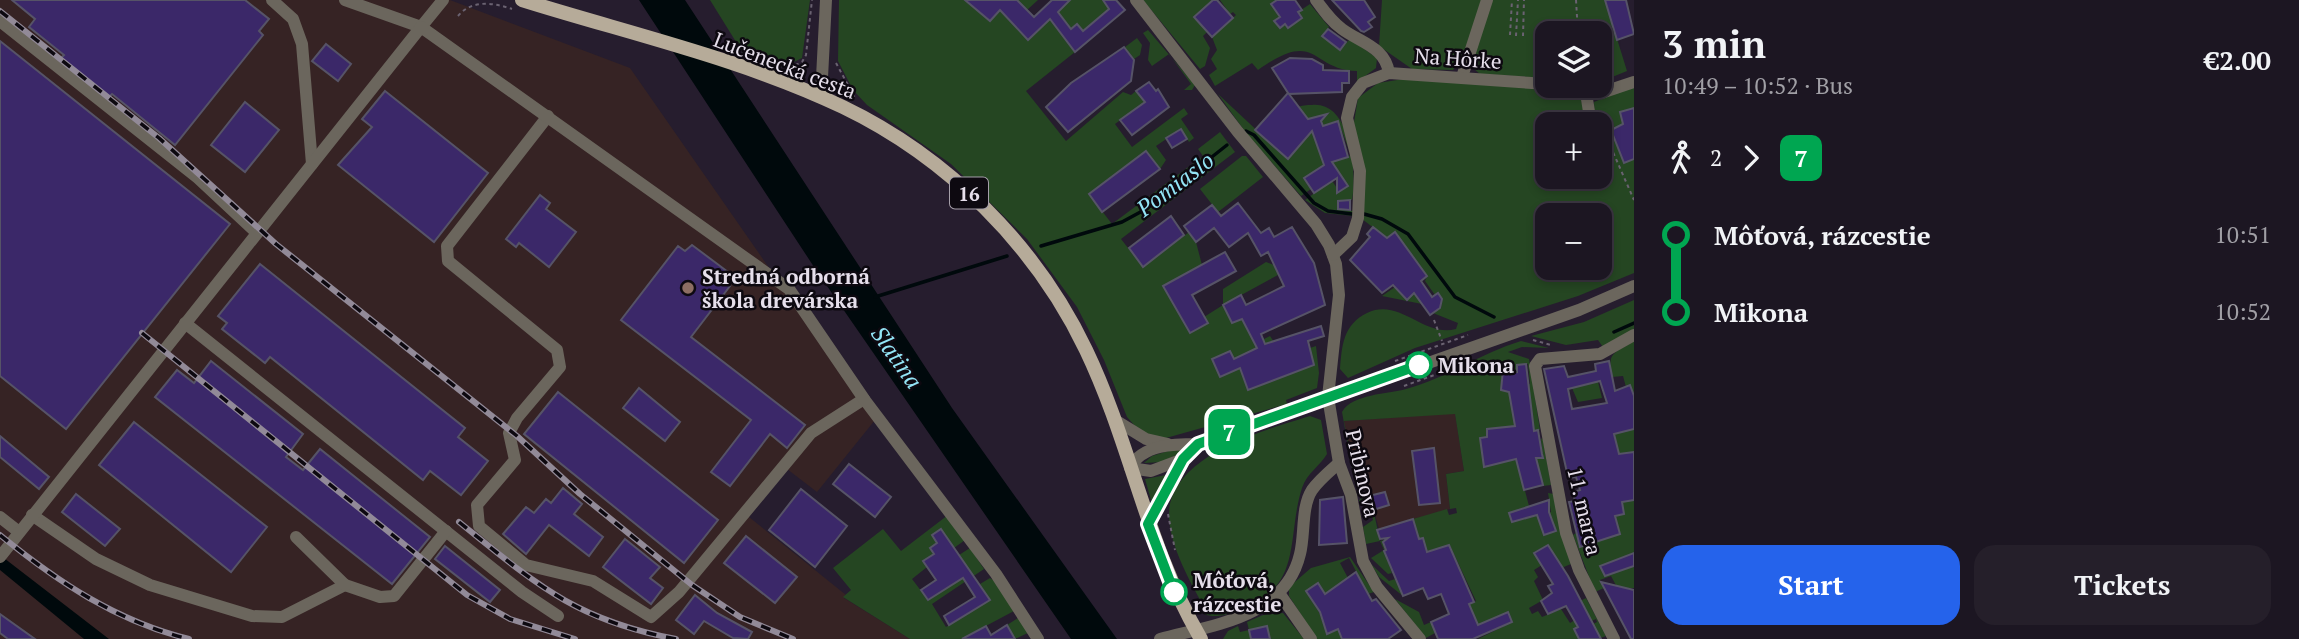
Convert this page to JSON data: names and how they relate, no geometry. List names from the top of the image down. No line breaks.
{"streets":{"main road":["Lučenecká cesta","16"],"street":["Na Hôrke","Pribinova","11. marca"]},"water":["Pomiaslo","Slatina"],"places":["Stredná odborná škola drevárska","Mikona","Môťová, rázcestie"],"lines":["bus line 7"],"page":{"on_map":"7","heading":["3 min","10:49 – 10:52 · Bus","€2.00"],"map_buttons":["+","−"],"legs":["2","7"],"list":[{"name":"Môťová, rázcestie","value":"10:51"},{"name":"Mikona","value":"10:52"}],"buttons":["Start","Tickets"]}}
